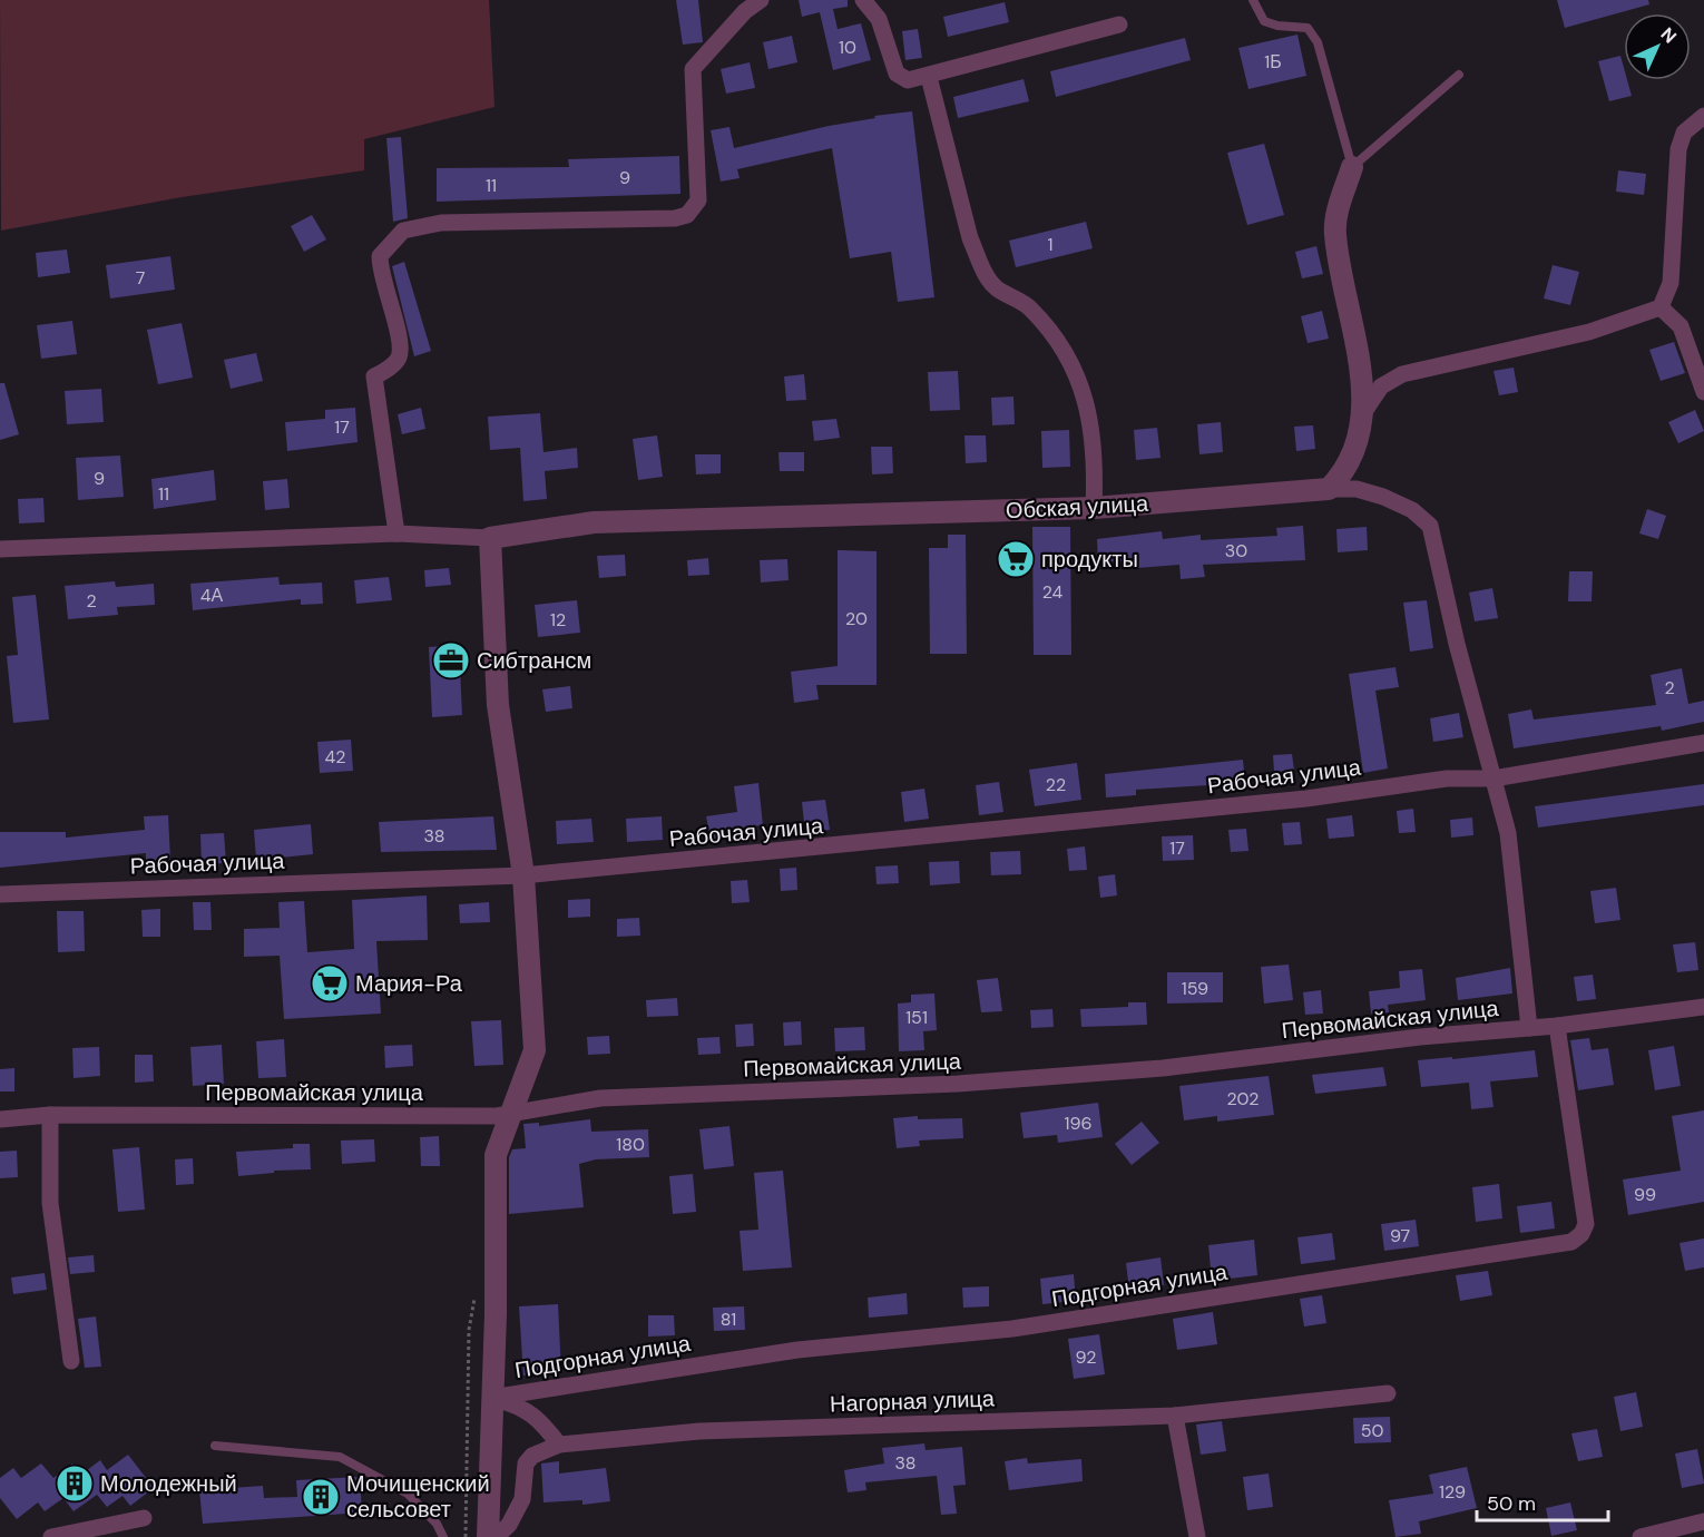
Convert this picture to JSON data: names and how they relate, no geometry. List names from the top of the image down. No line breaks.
{"streets":{"street":["Обская улица","Рабочая улица","Первомайская улица","Подгорная улица","Нагорная улица"]},"crossings":[["Первомайская улица","Подгорная улица"]],"places":{"supermarket":["продукты","Мария-Ра"],"office":["Сибтрансм"],"building":["Молодежный","Мочищенский сельсовет"]},"house_numbers":["10","1Б","9","11","1","7","17","9","11","30","24","4А","2","20","12","2","42","22","38","17","159","151","202","196","180","99","97","81","92","50","38","129"],"scale_bar":"50 m","north":"top right"}
